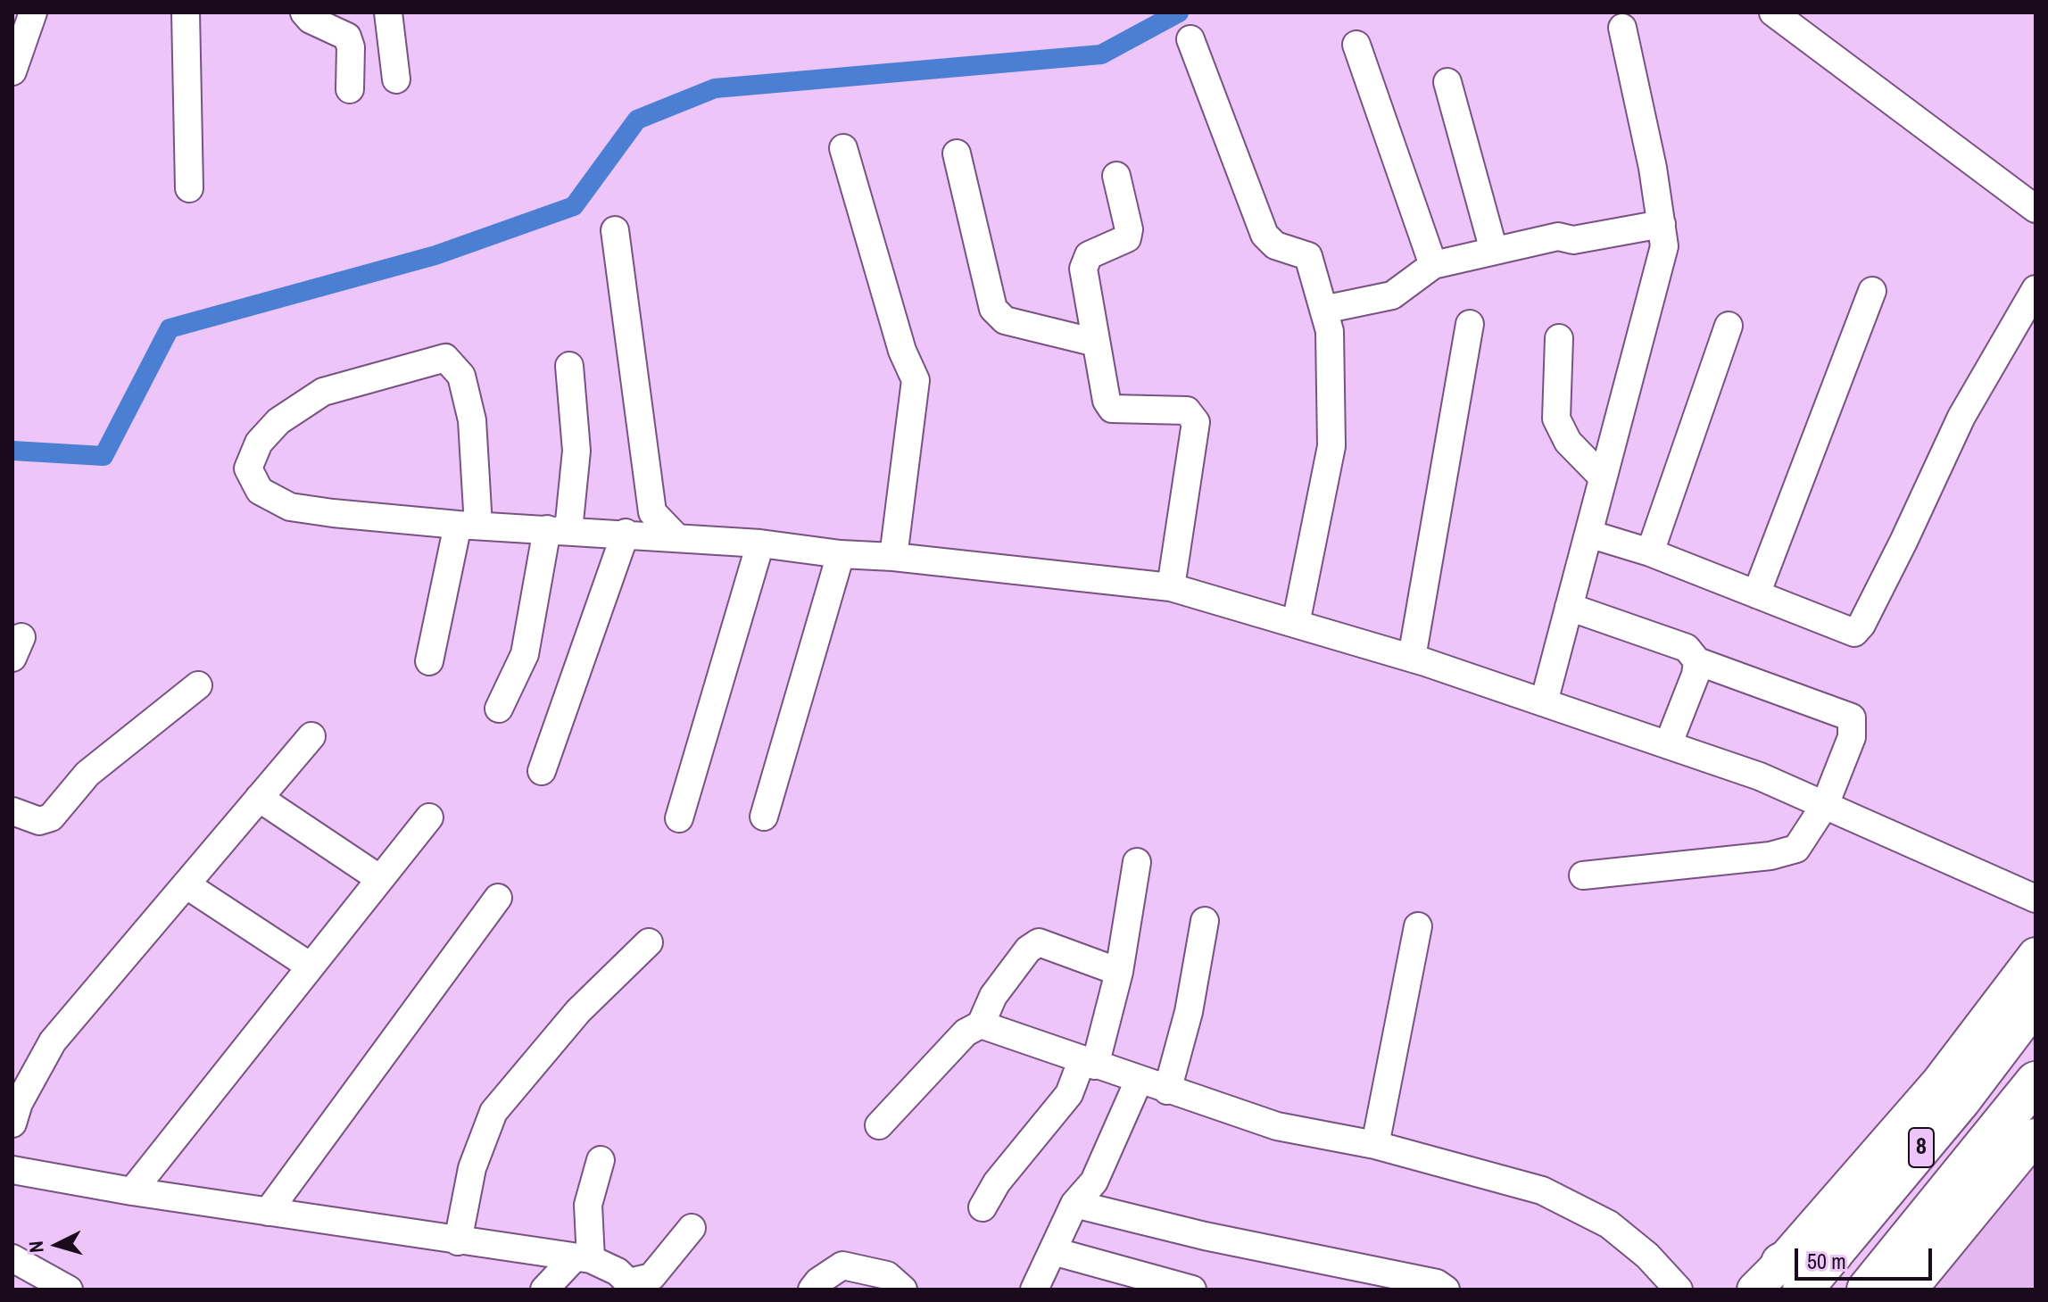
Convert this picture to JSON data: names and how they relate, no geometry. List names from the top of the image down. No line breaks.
{"streets":{"highway":["8"]},"scale_bar":"50 m","north":"left"}
